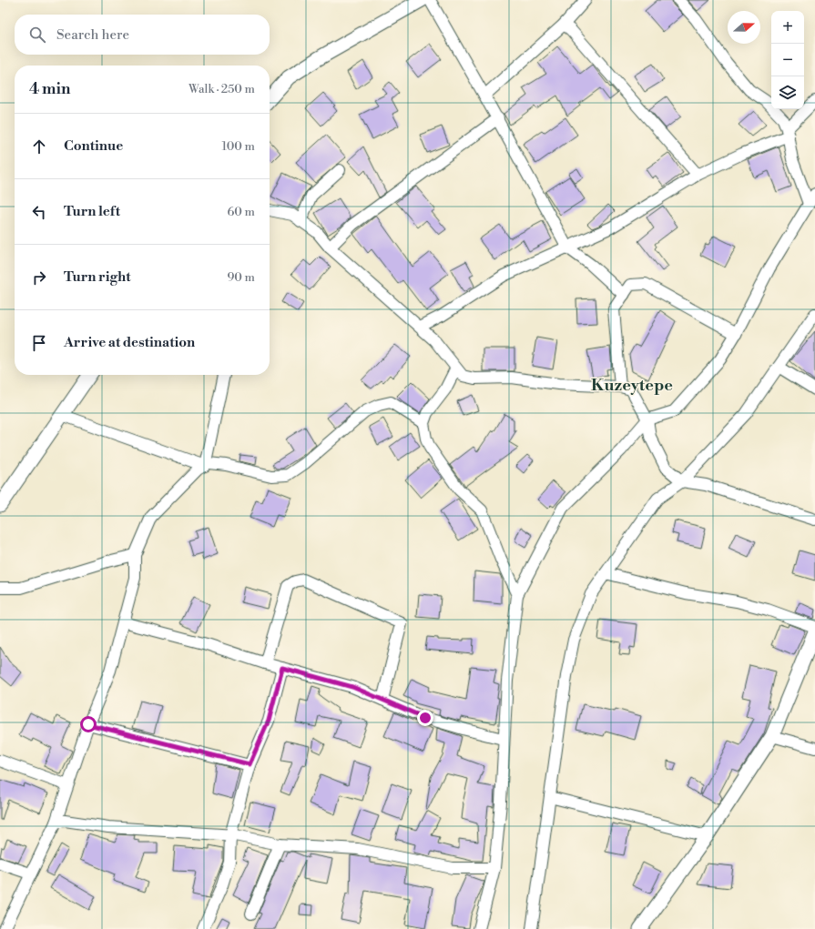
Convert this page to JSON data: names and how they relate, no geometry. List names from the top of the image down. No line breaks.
{"districts":["Kuzeytepe"],"north":"right","page":{"map_buttons":["+","−"],"search":"Search here","heading":["4 min","Walk · 250 m"],"list":[["Continue","100 m"],["Turn left","60 m"],["Turn right","90 m"],"Arrive at destination"]}}
